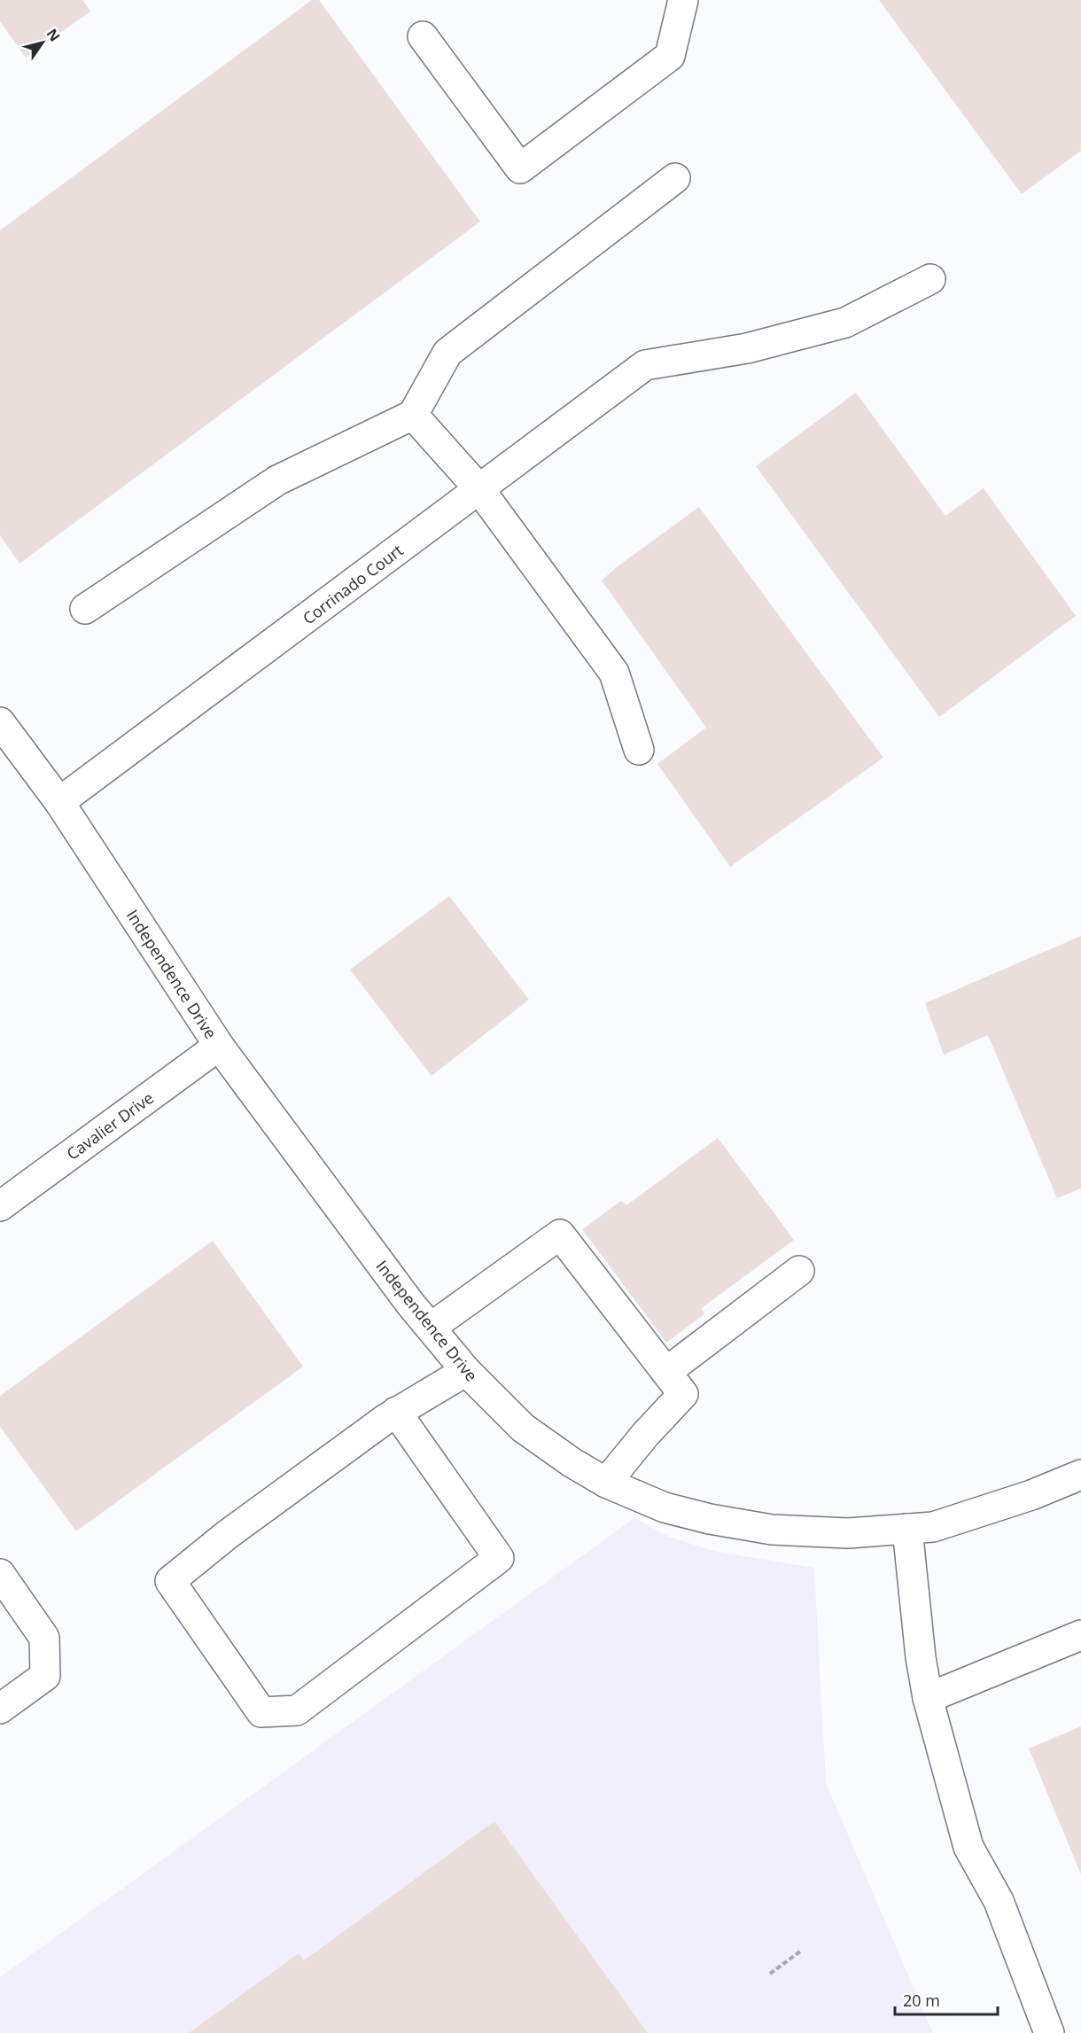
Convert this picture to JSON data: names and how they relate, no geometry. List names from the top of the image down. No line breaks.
{"streets":{"street":["Corrinado Court","Independence Drive","Cavalier Drive"]},"crossings":[["Corrinado Court","Independence Drive"],["Independence Drive","Cavalier Drive"]],"scale_bar":"20 m","north":"top right"}
